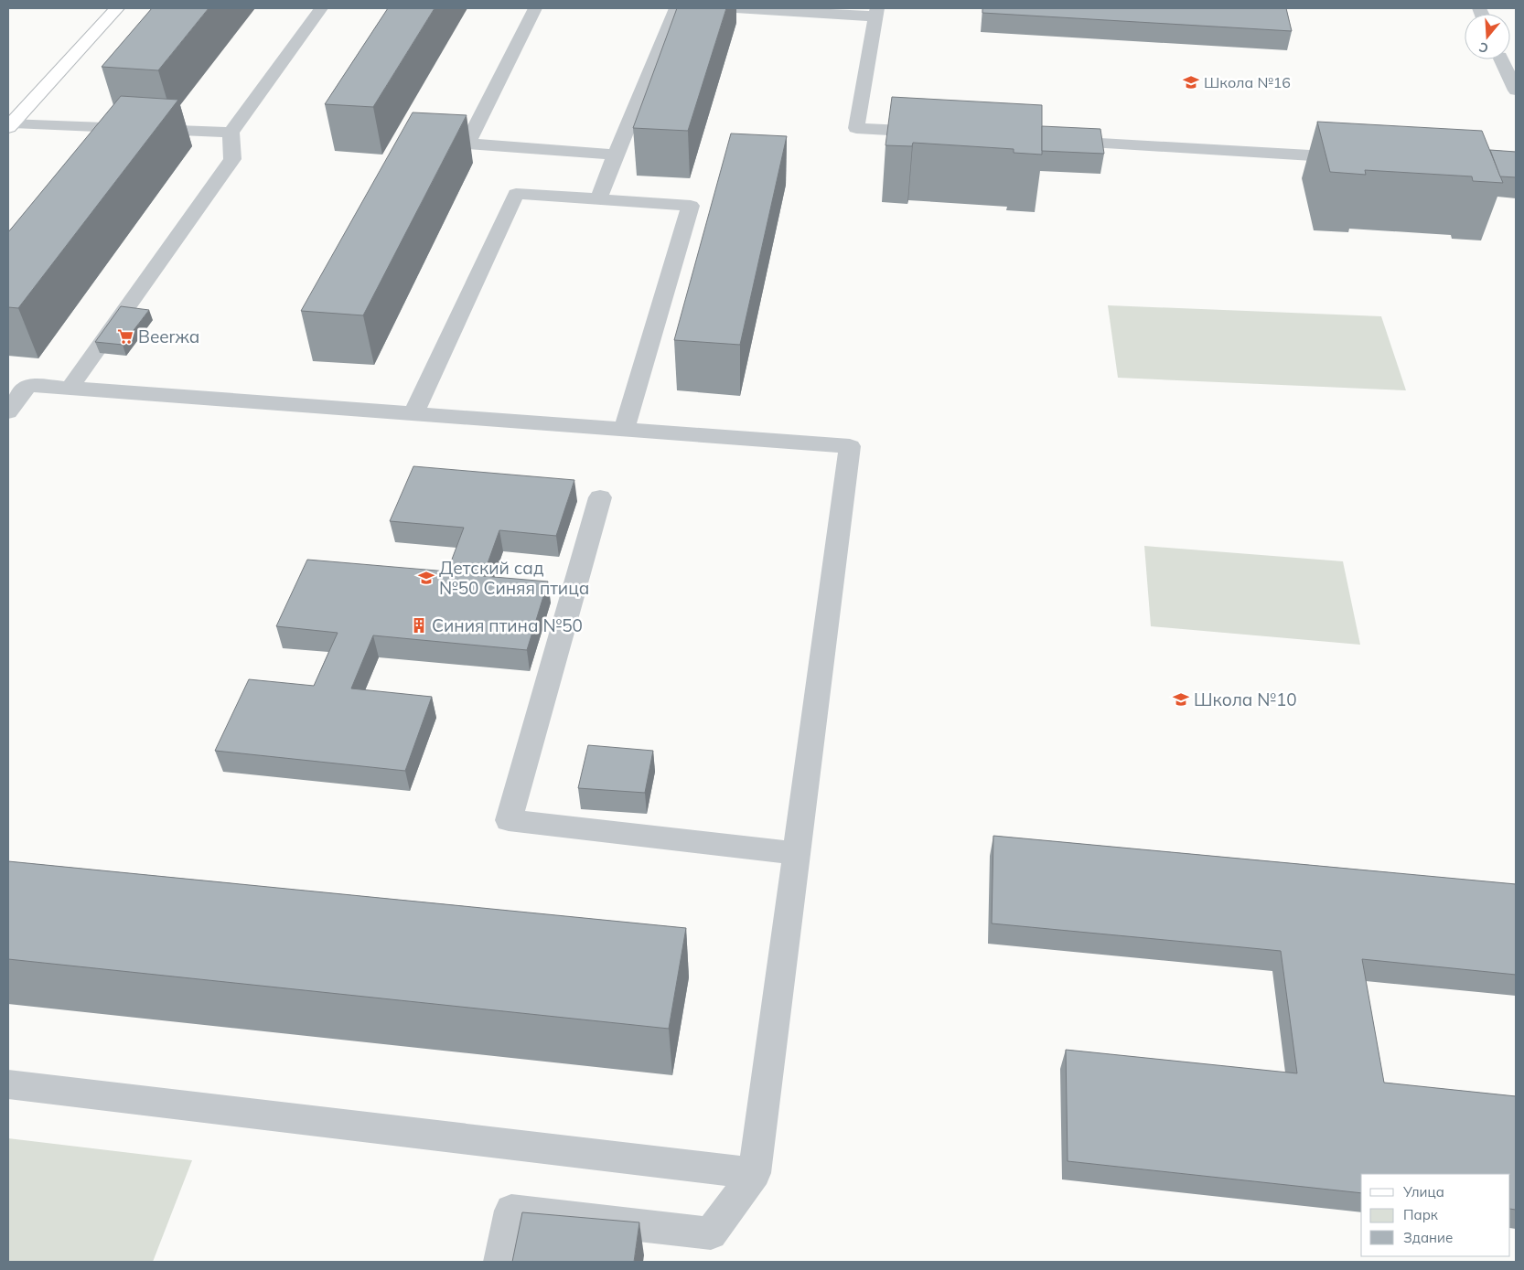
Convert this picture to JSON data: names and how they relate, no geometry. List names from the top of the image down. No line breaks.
{"places":{"school or university":["Школа №16","Детский сад №50 Синяя птица","Школа №10"],"supermarket":["Beerжа"],"building":["Синия птина №50"]},"legend":["Улица","Парк","Здание"],"north":"bottom"}
